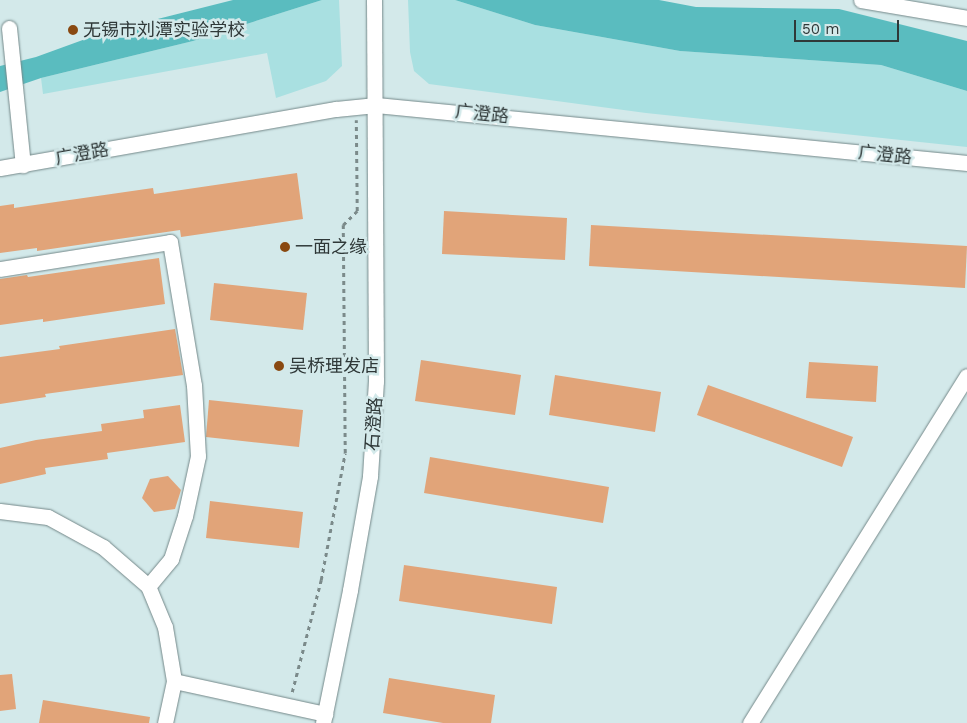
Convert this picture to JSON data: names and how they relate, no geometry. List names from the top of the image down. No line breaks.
{"streets":{"street":["广澄路","石澄路"]},"crossings":[["广澄路","石澄路"]],"places":["无锡市刘潭实验学校","一面之缘","吴桥理发店"],"scale_bar":"50 m"}
